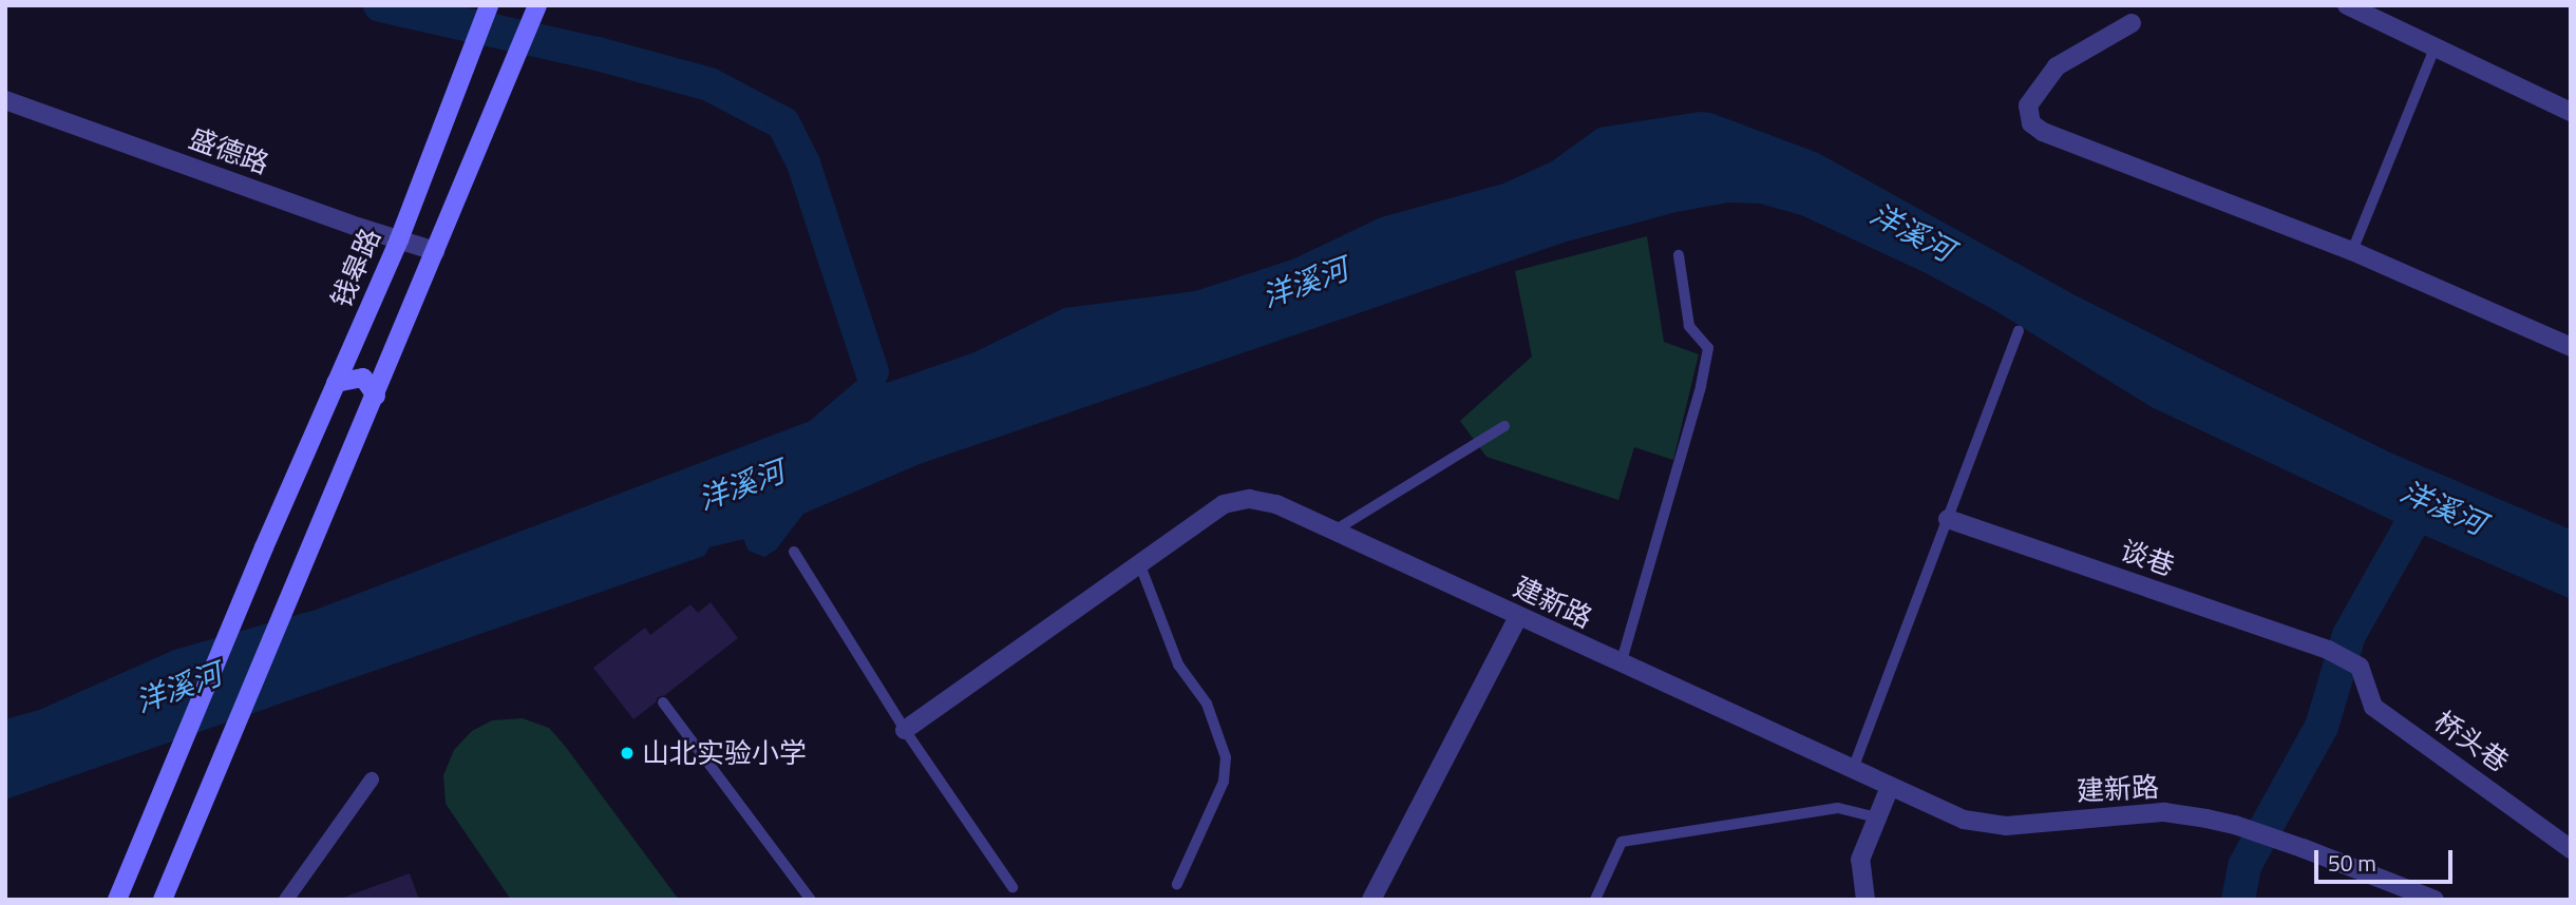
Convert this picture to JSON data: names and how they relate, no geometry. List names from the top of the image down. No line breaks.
{"streets":{"main road":["钱皋路"],"street":["盛德路","谈巷","建新路","桥头巷"]},"crossings":[["盛德路","钱皋路"],["谈巷","桥头巷"]],"water":["洋溪河"],"places":["山北实验小学"],"scale_bar":"50 m"}
